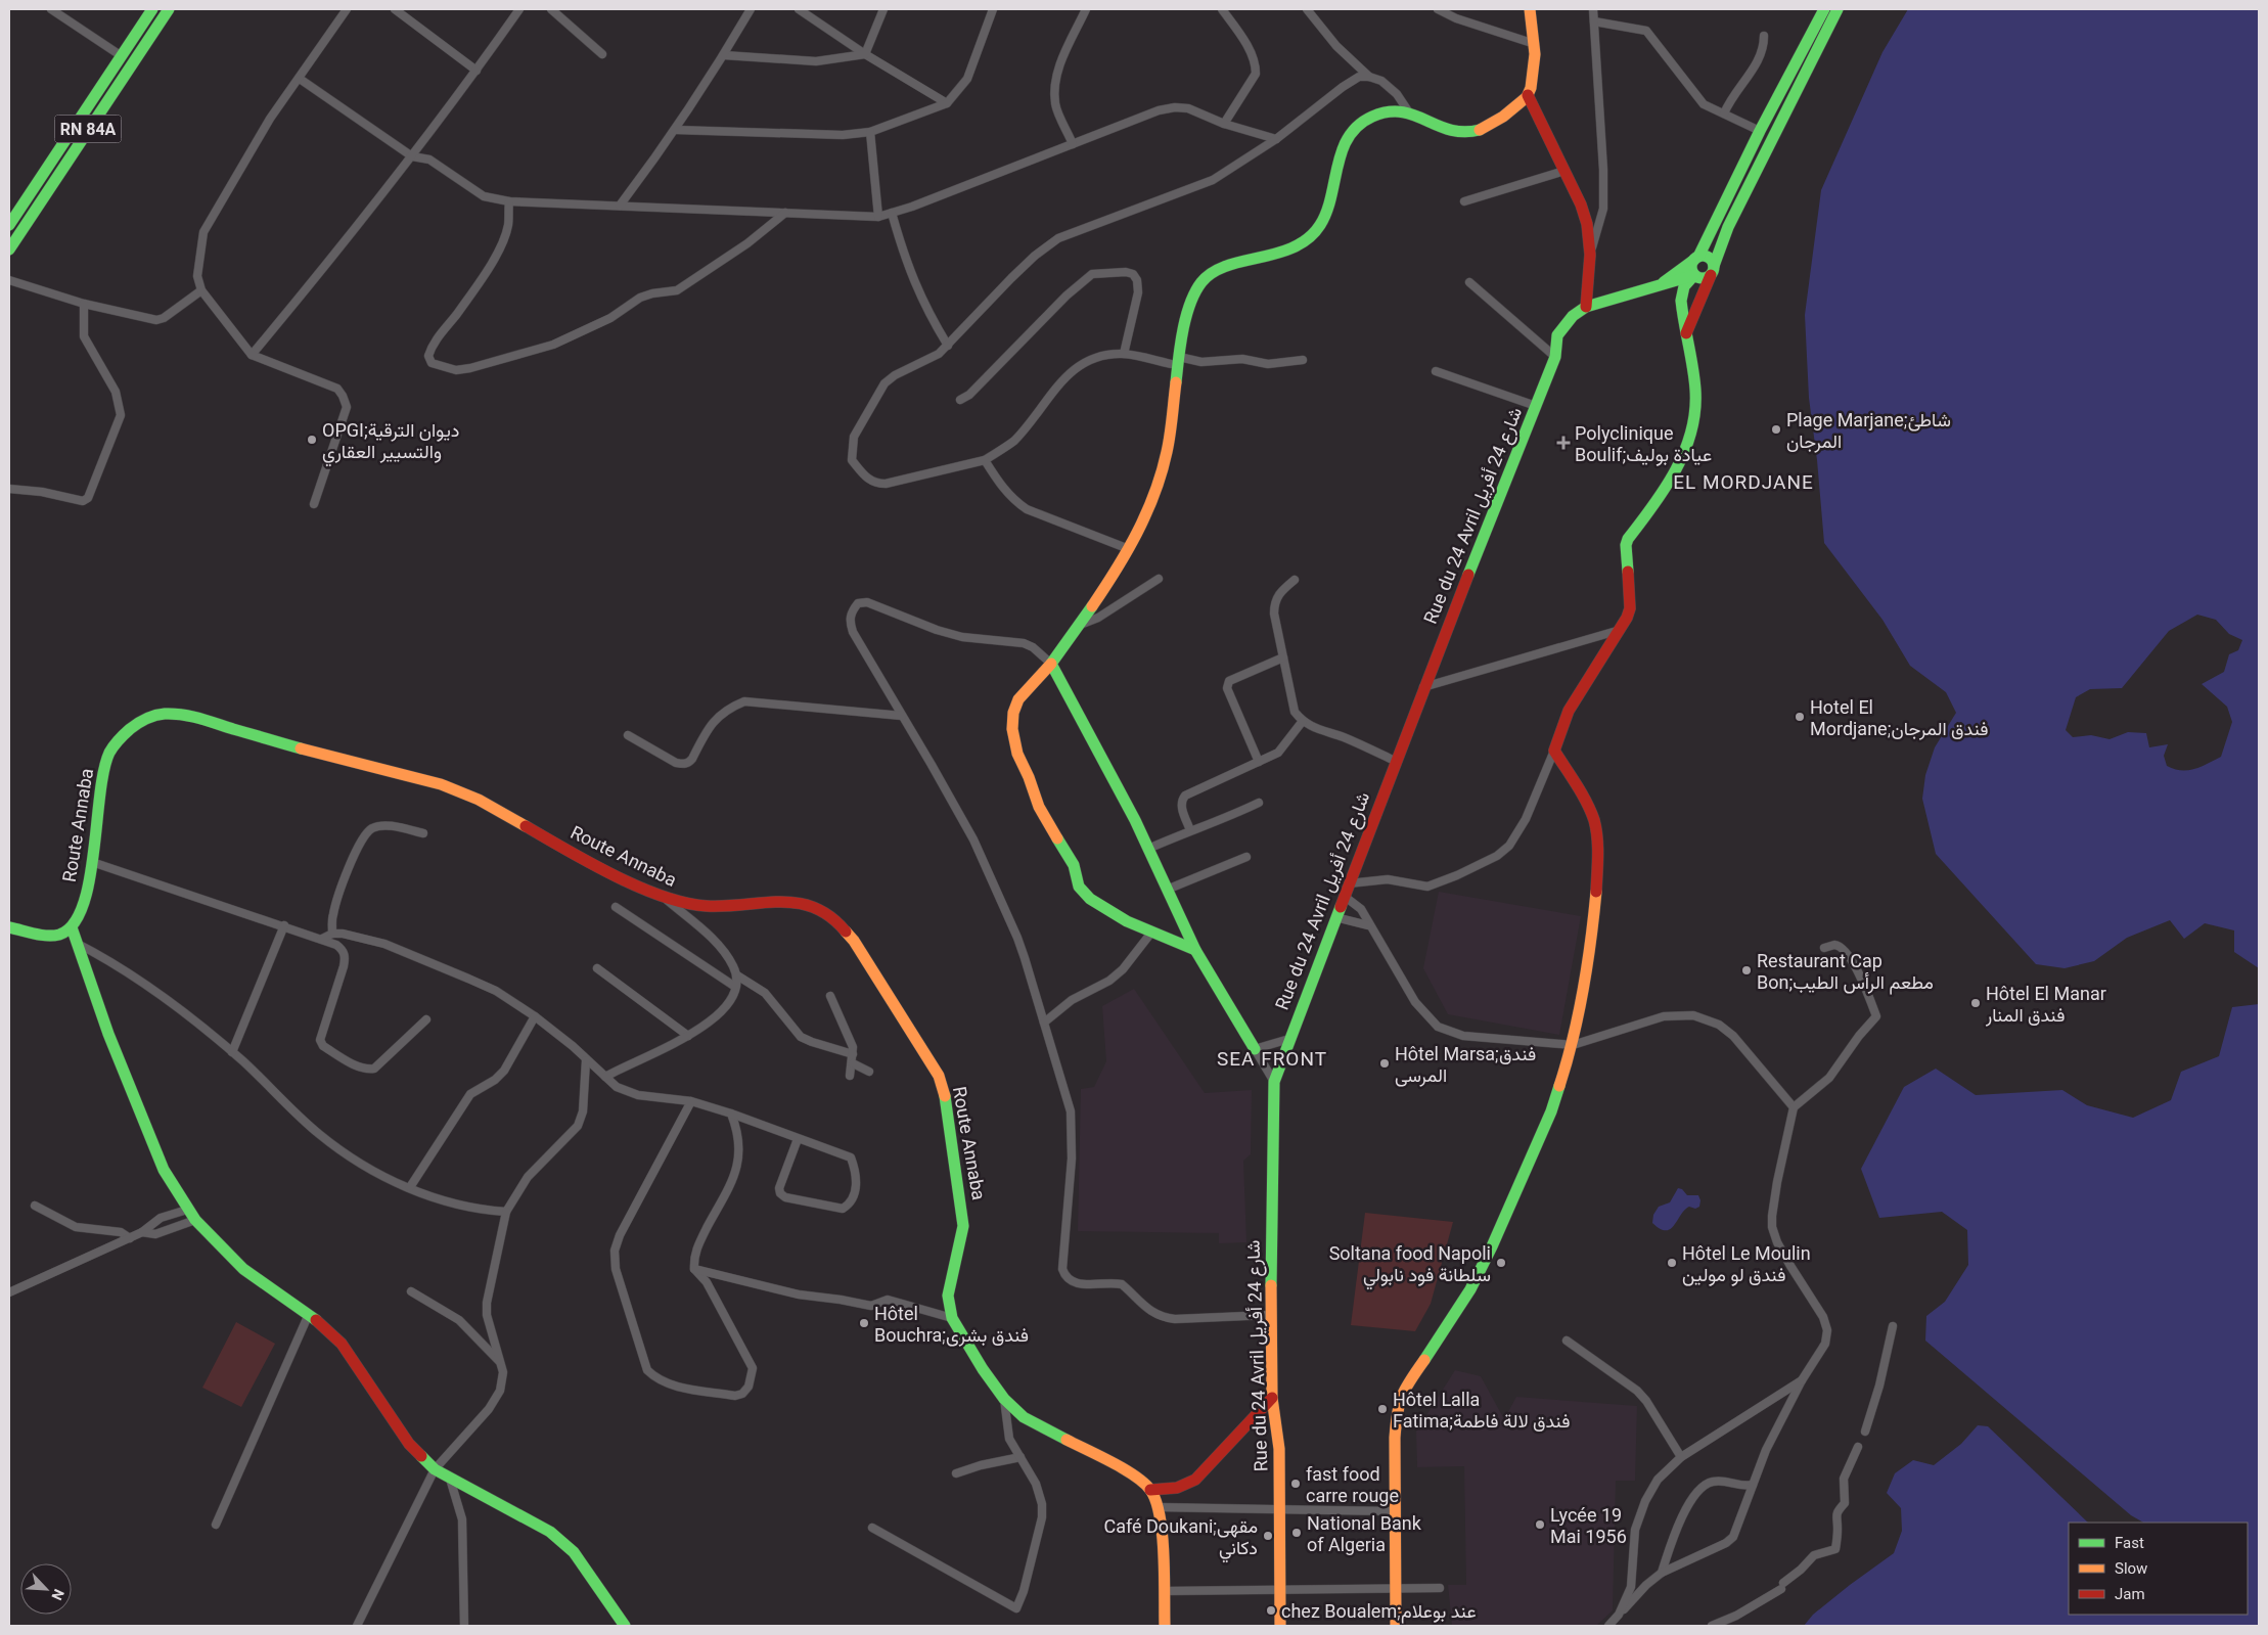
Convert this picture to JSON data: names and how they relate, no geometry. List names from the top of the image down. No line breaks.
{"streets":{"street":["RN 84A","Rue du 24 Avril شارع 24 أفريل","Route Annaba"]},"districts":["EL MORDJANE","SEA FRONT"],"places":{"other":["Plage Marjane;شاطئ المرجان","OPGI;ديوان الترقية والتسيير العقاري","Hotel El Mordjane;فندق المرجان","Restaurant Cap Bon;مطعم الرأس الطيب","Hôtel El Manar فندق المنار","Hôtel Marsa;فندق المرسى","Soltana food Napoli سلطانة فود نابولي","Hôtel Le Moulin فندق لو مولين","Hôtel Bouchra;فندق بشرى","Hôtel Lalla Fatima;فندق لالة فاطمة","fast food carre rouge","Lycée 19 Mai 1956","National Bank of Algeria","Café Doukani;مقهى دكاني","chez Boualem;عند بوعلام"],"health":["Polyclinique Boulif;عيادة بوليف"]},"legend":["Fast","Slow","Jam"],"north":"bottom right"}
